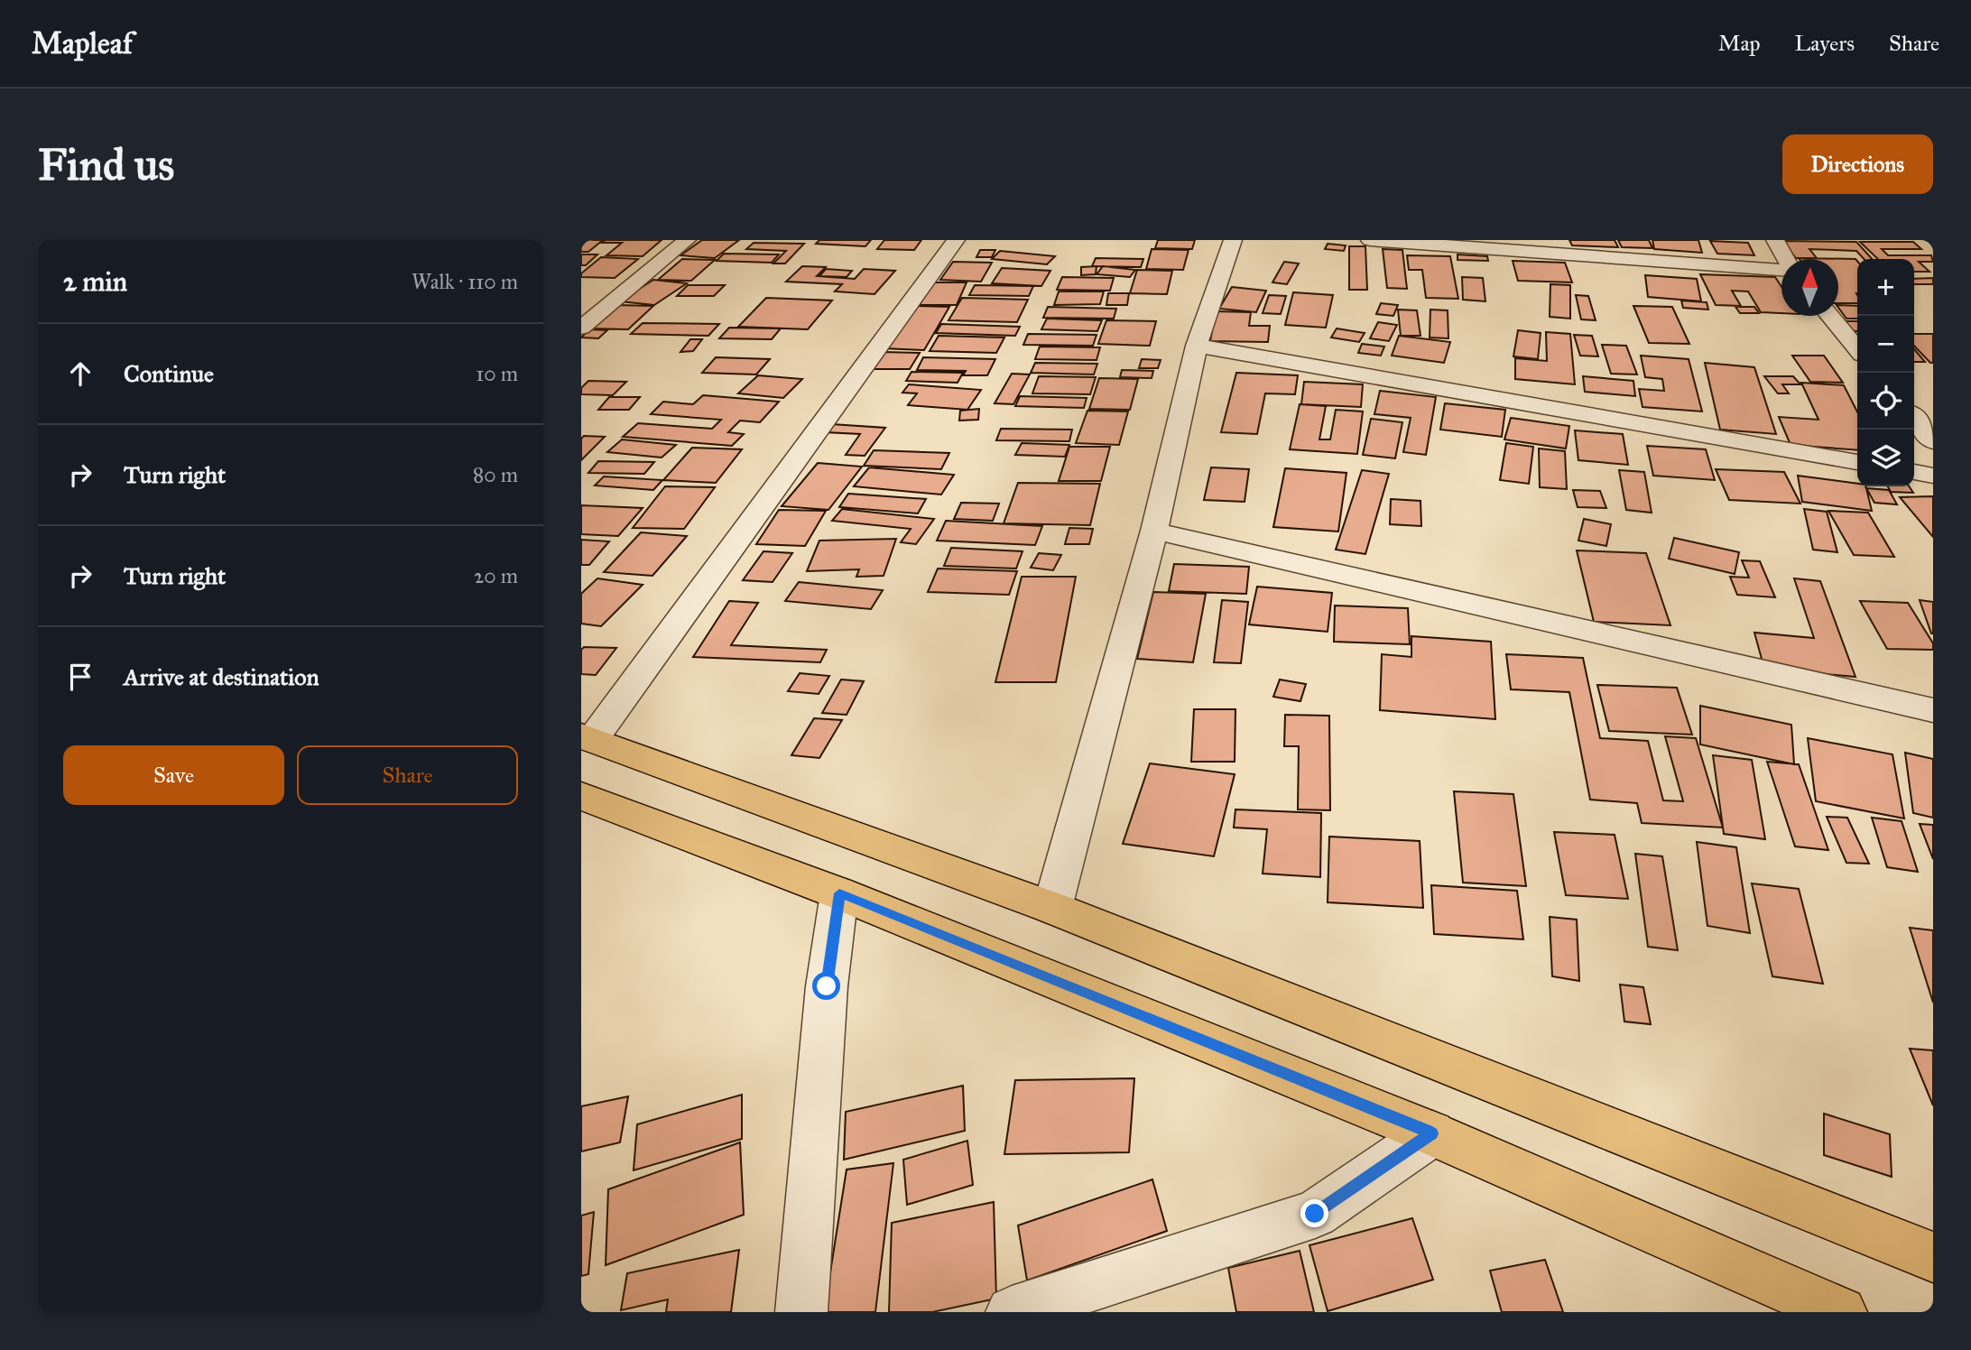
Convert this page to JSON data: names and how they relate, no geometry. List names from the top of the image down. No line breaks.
{"north":"top","page":{"header":"Mapleaf","nav":["Map","Layers","Share"],"buttons":["Directions",["Save","Share"]],"title":"Find us","heading":["2 min","Walk · 110 m"],"map_buttons":["+","−"],"list":[["Continue","10 m"],["Turn right","80 m"],["Turn right","20 m"],"Arrive at destination"]}}
